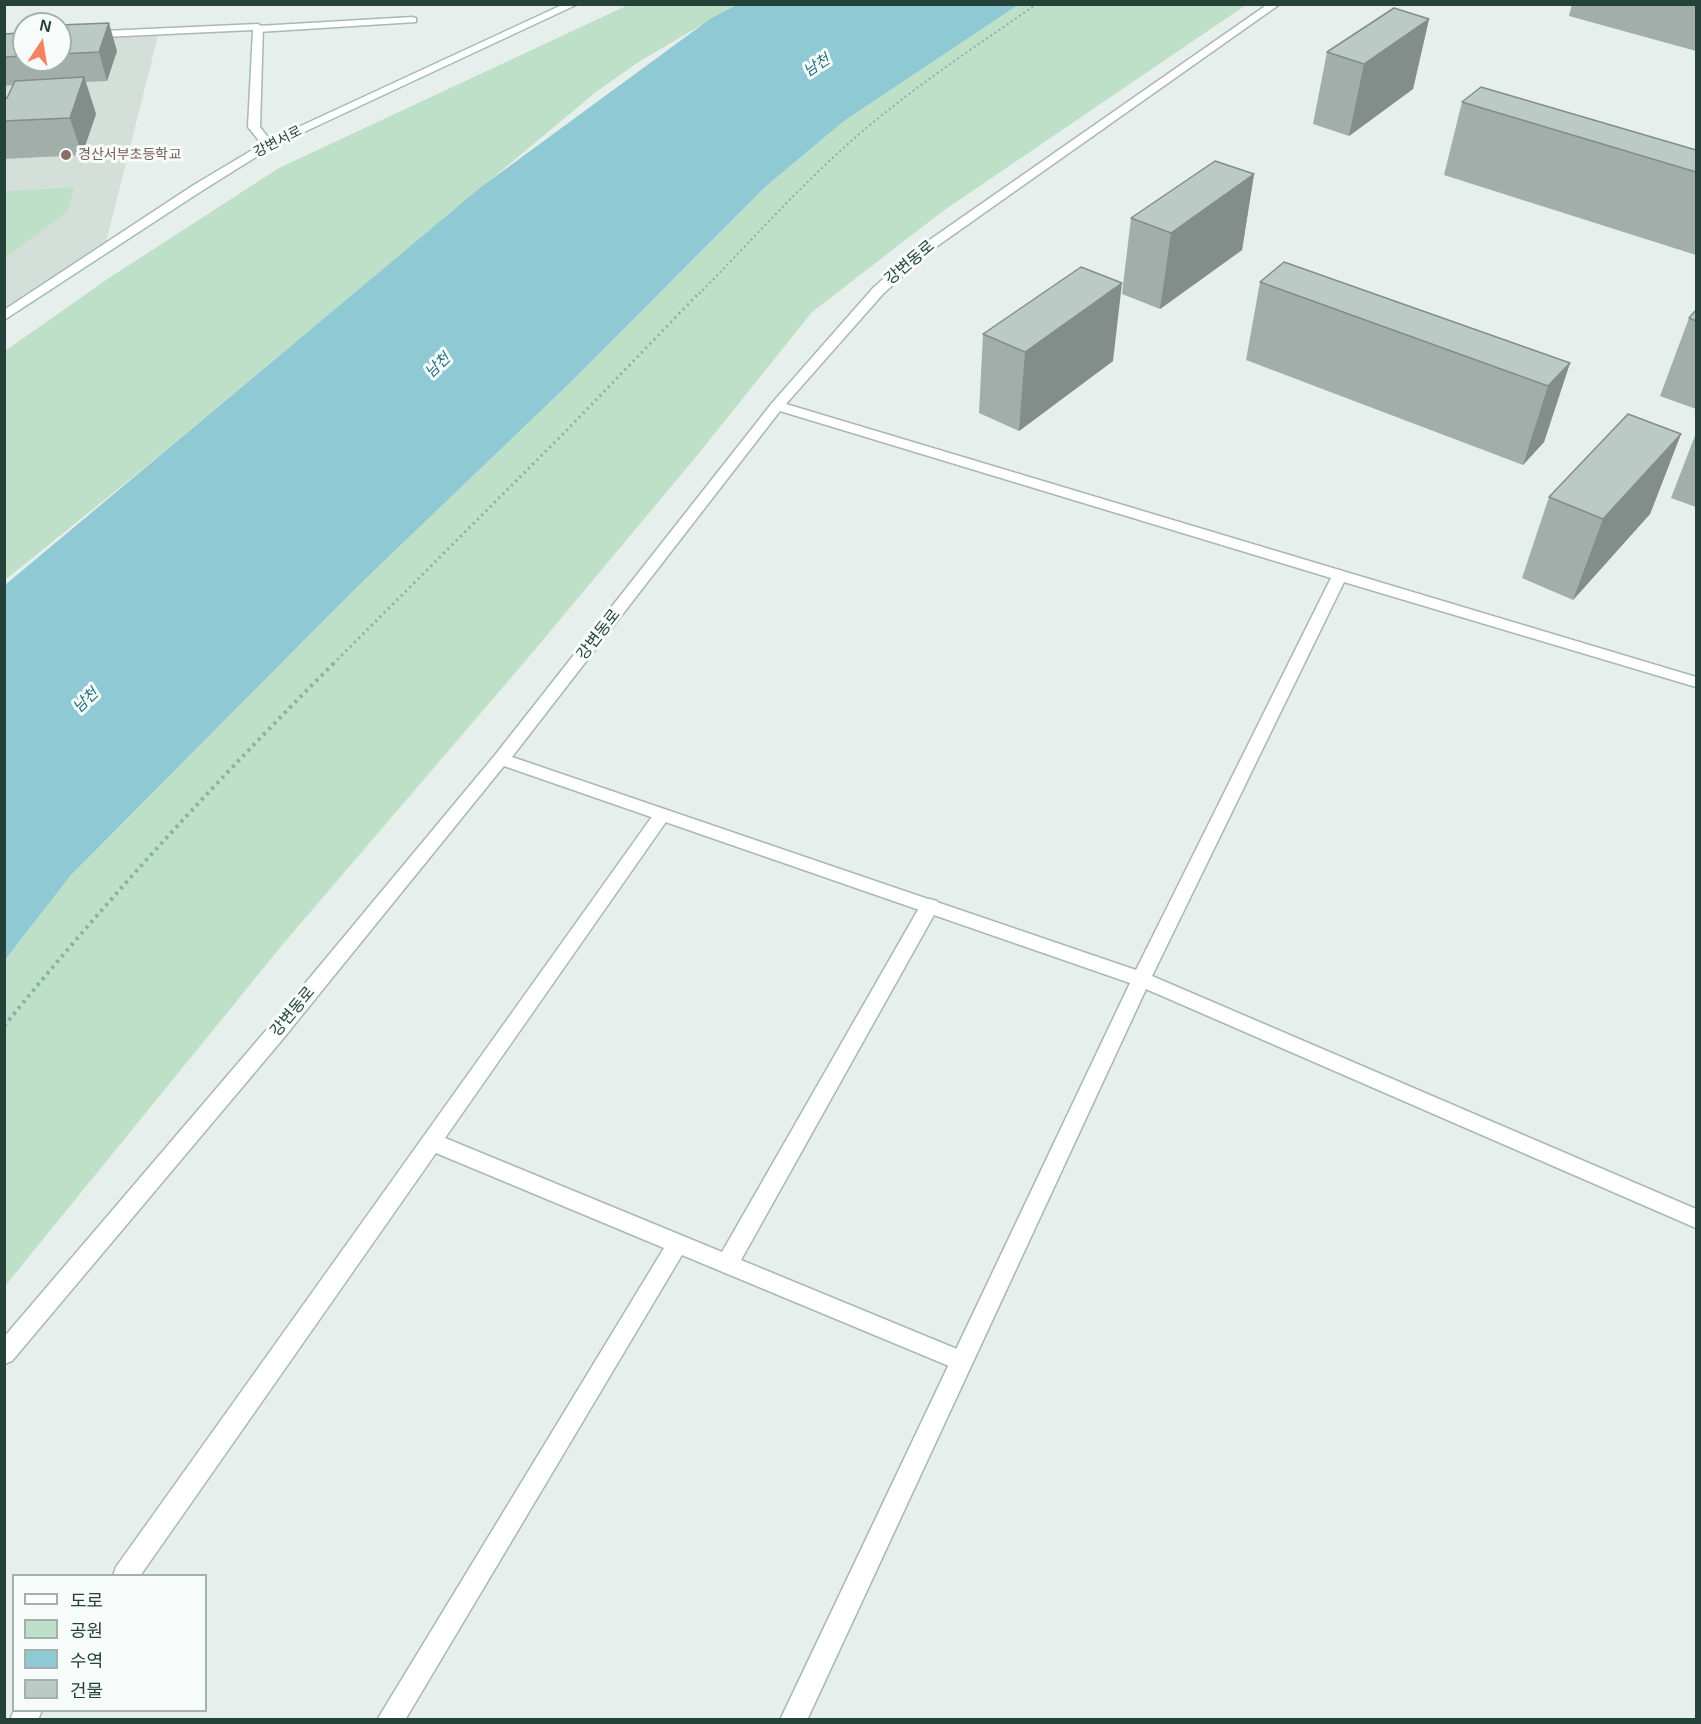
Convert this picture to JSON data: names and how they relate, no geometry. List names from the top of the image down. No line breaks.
{"streets":{"street":["강변서로","강변동로"]},"water":["남천"],"places":["경산서부초등학교"],"legend":["도로","공원","수역","건물"],"north":"top"}
